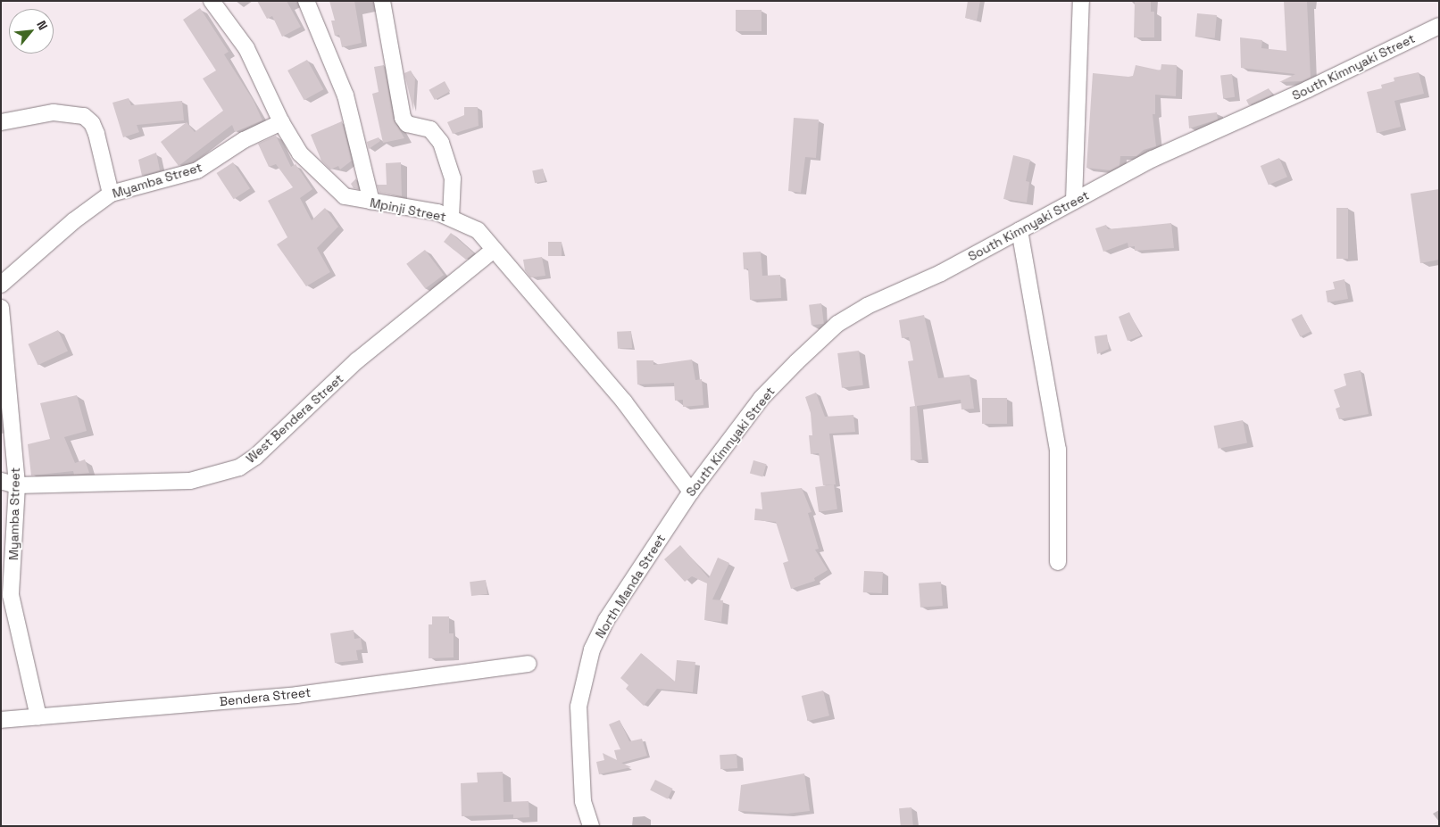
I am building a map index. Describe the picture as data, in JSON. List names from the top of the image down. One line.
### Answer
{"streets":{"street":["South Kimnyaki Street","Myamba Street","Mpinji Street","West Bendera Street","North Manda Street","Bendera Street"]},"crossings":[["South Kimnyaki Street","Mpinji Street"],["South Kimnyaki Street","North Manda Street"],["Myamba Street","Mpinji Street"],["Myamba Street","West Bendera Street"],["Myamba Street","Bendera Street"],["Mpinji Street","West Bendera Street"]],"north":"top right"}
